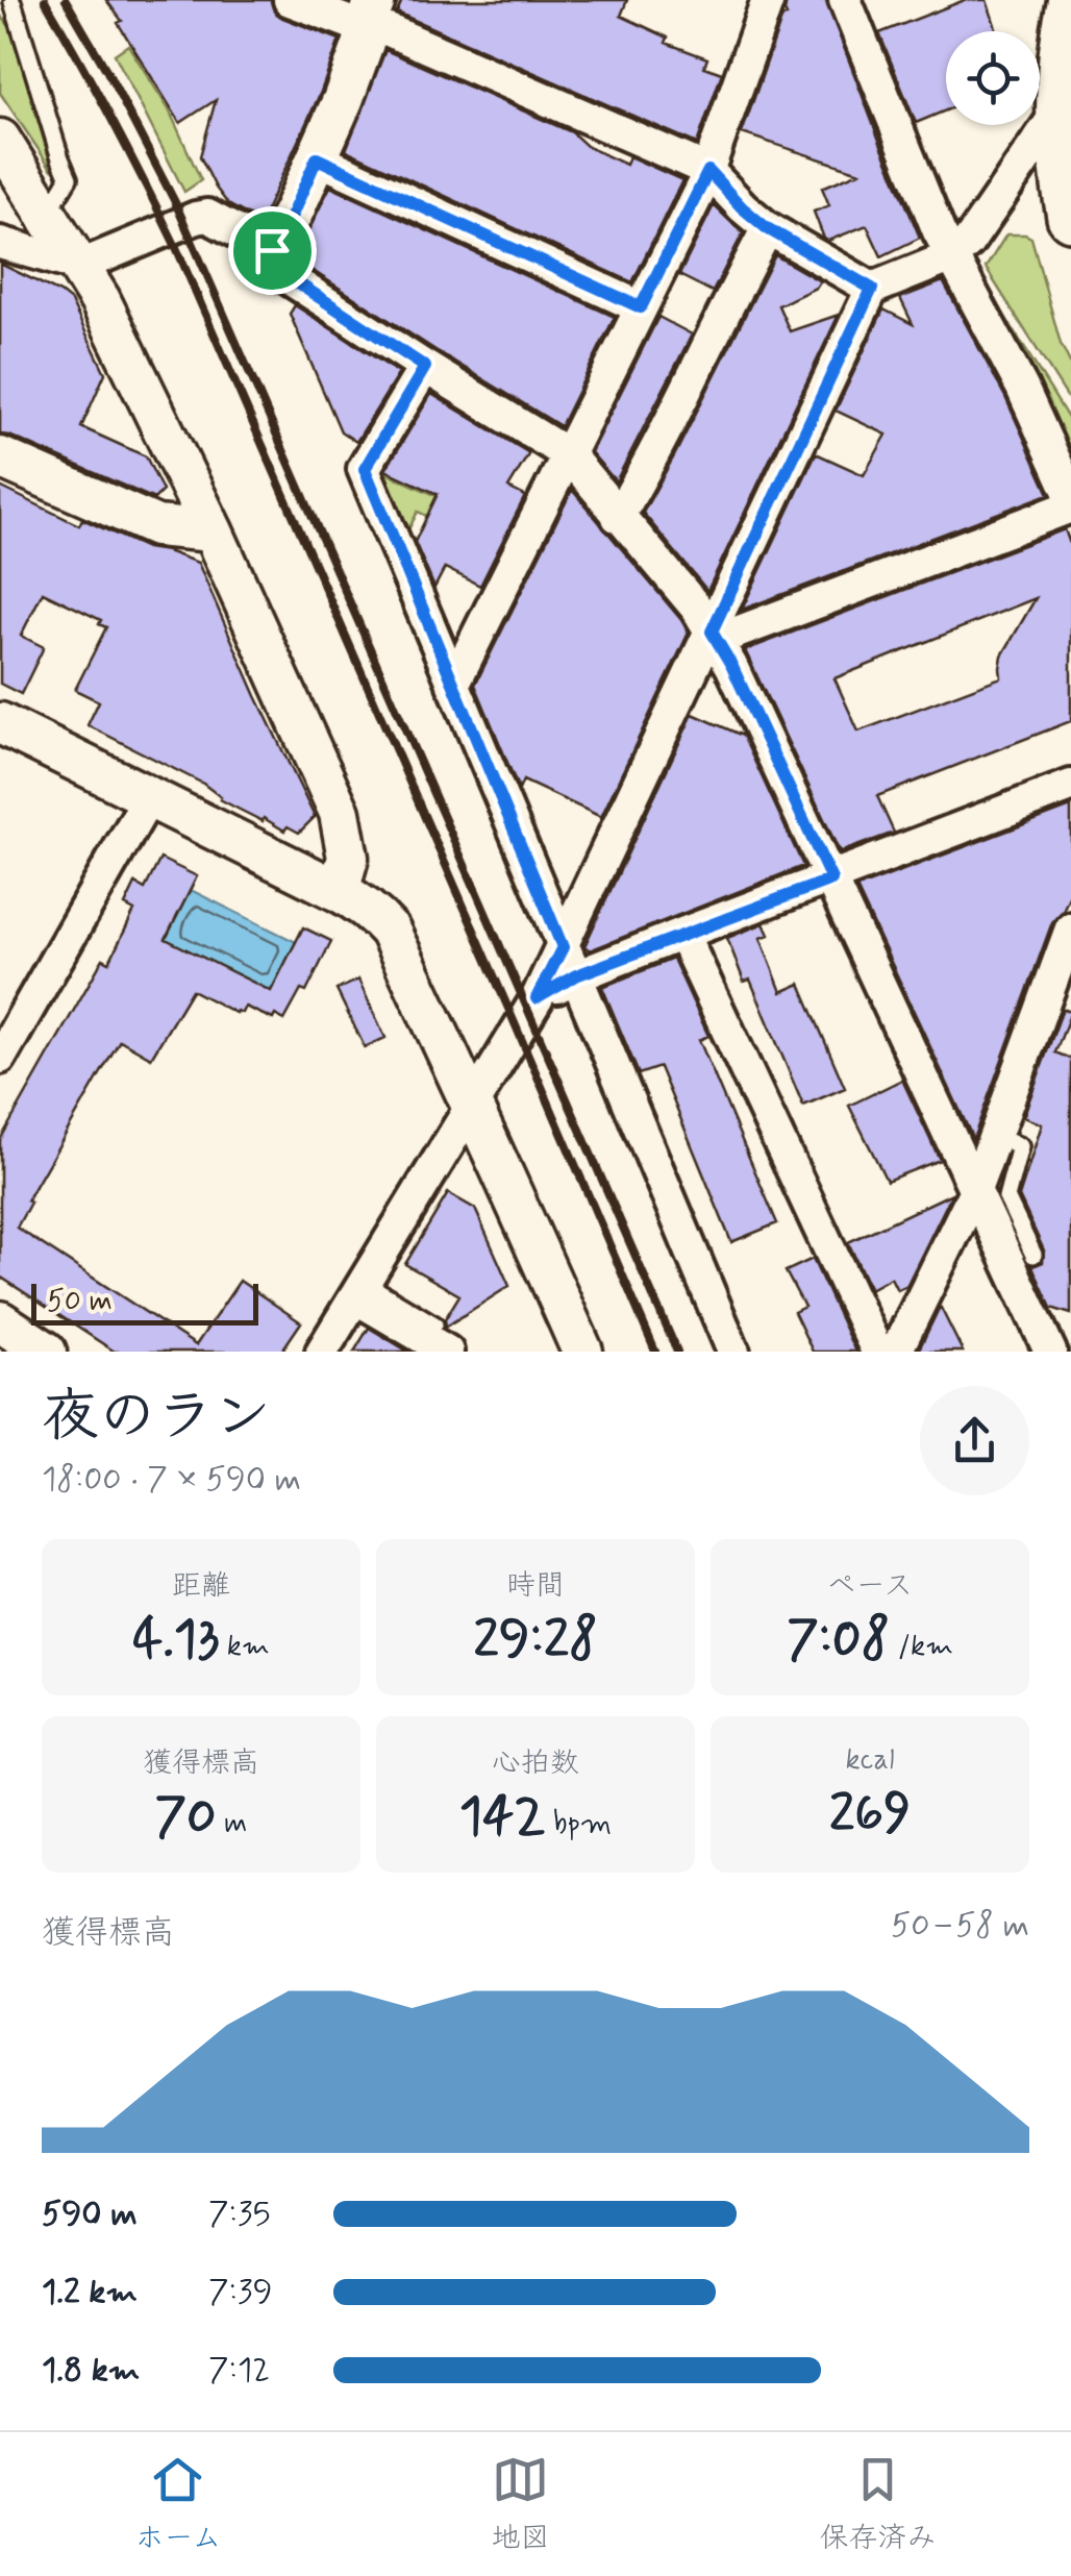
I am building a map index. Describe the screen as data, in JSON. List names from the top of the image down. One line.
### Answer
{"scale_bar":"50 m","page":{"scale":"50 m","heading":["夜のラン","18:00 · 7 × 590 m"],"stats":[["距離","4.13 km"],["時間","29:28"],["ペース","7:08 /km"],["獲得標高","70 m"],["心拍数","142 bpm"],["kcal","269"]],"chart":["獲得標高","50–58 m"],"list":[{"name":"590 m","note":"7:35"},{"name":"1.2 km","note":"7:39"},{"name":"1.8 km","note":"7:12"}],"tabs":["ホーム","地図","保存済み"]}}
